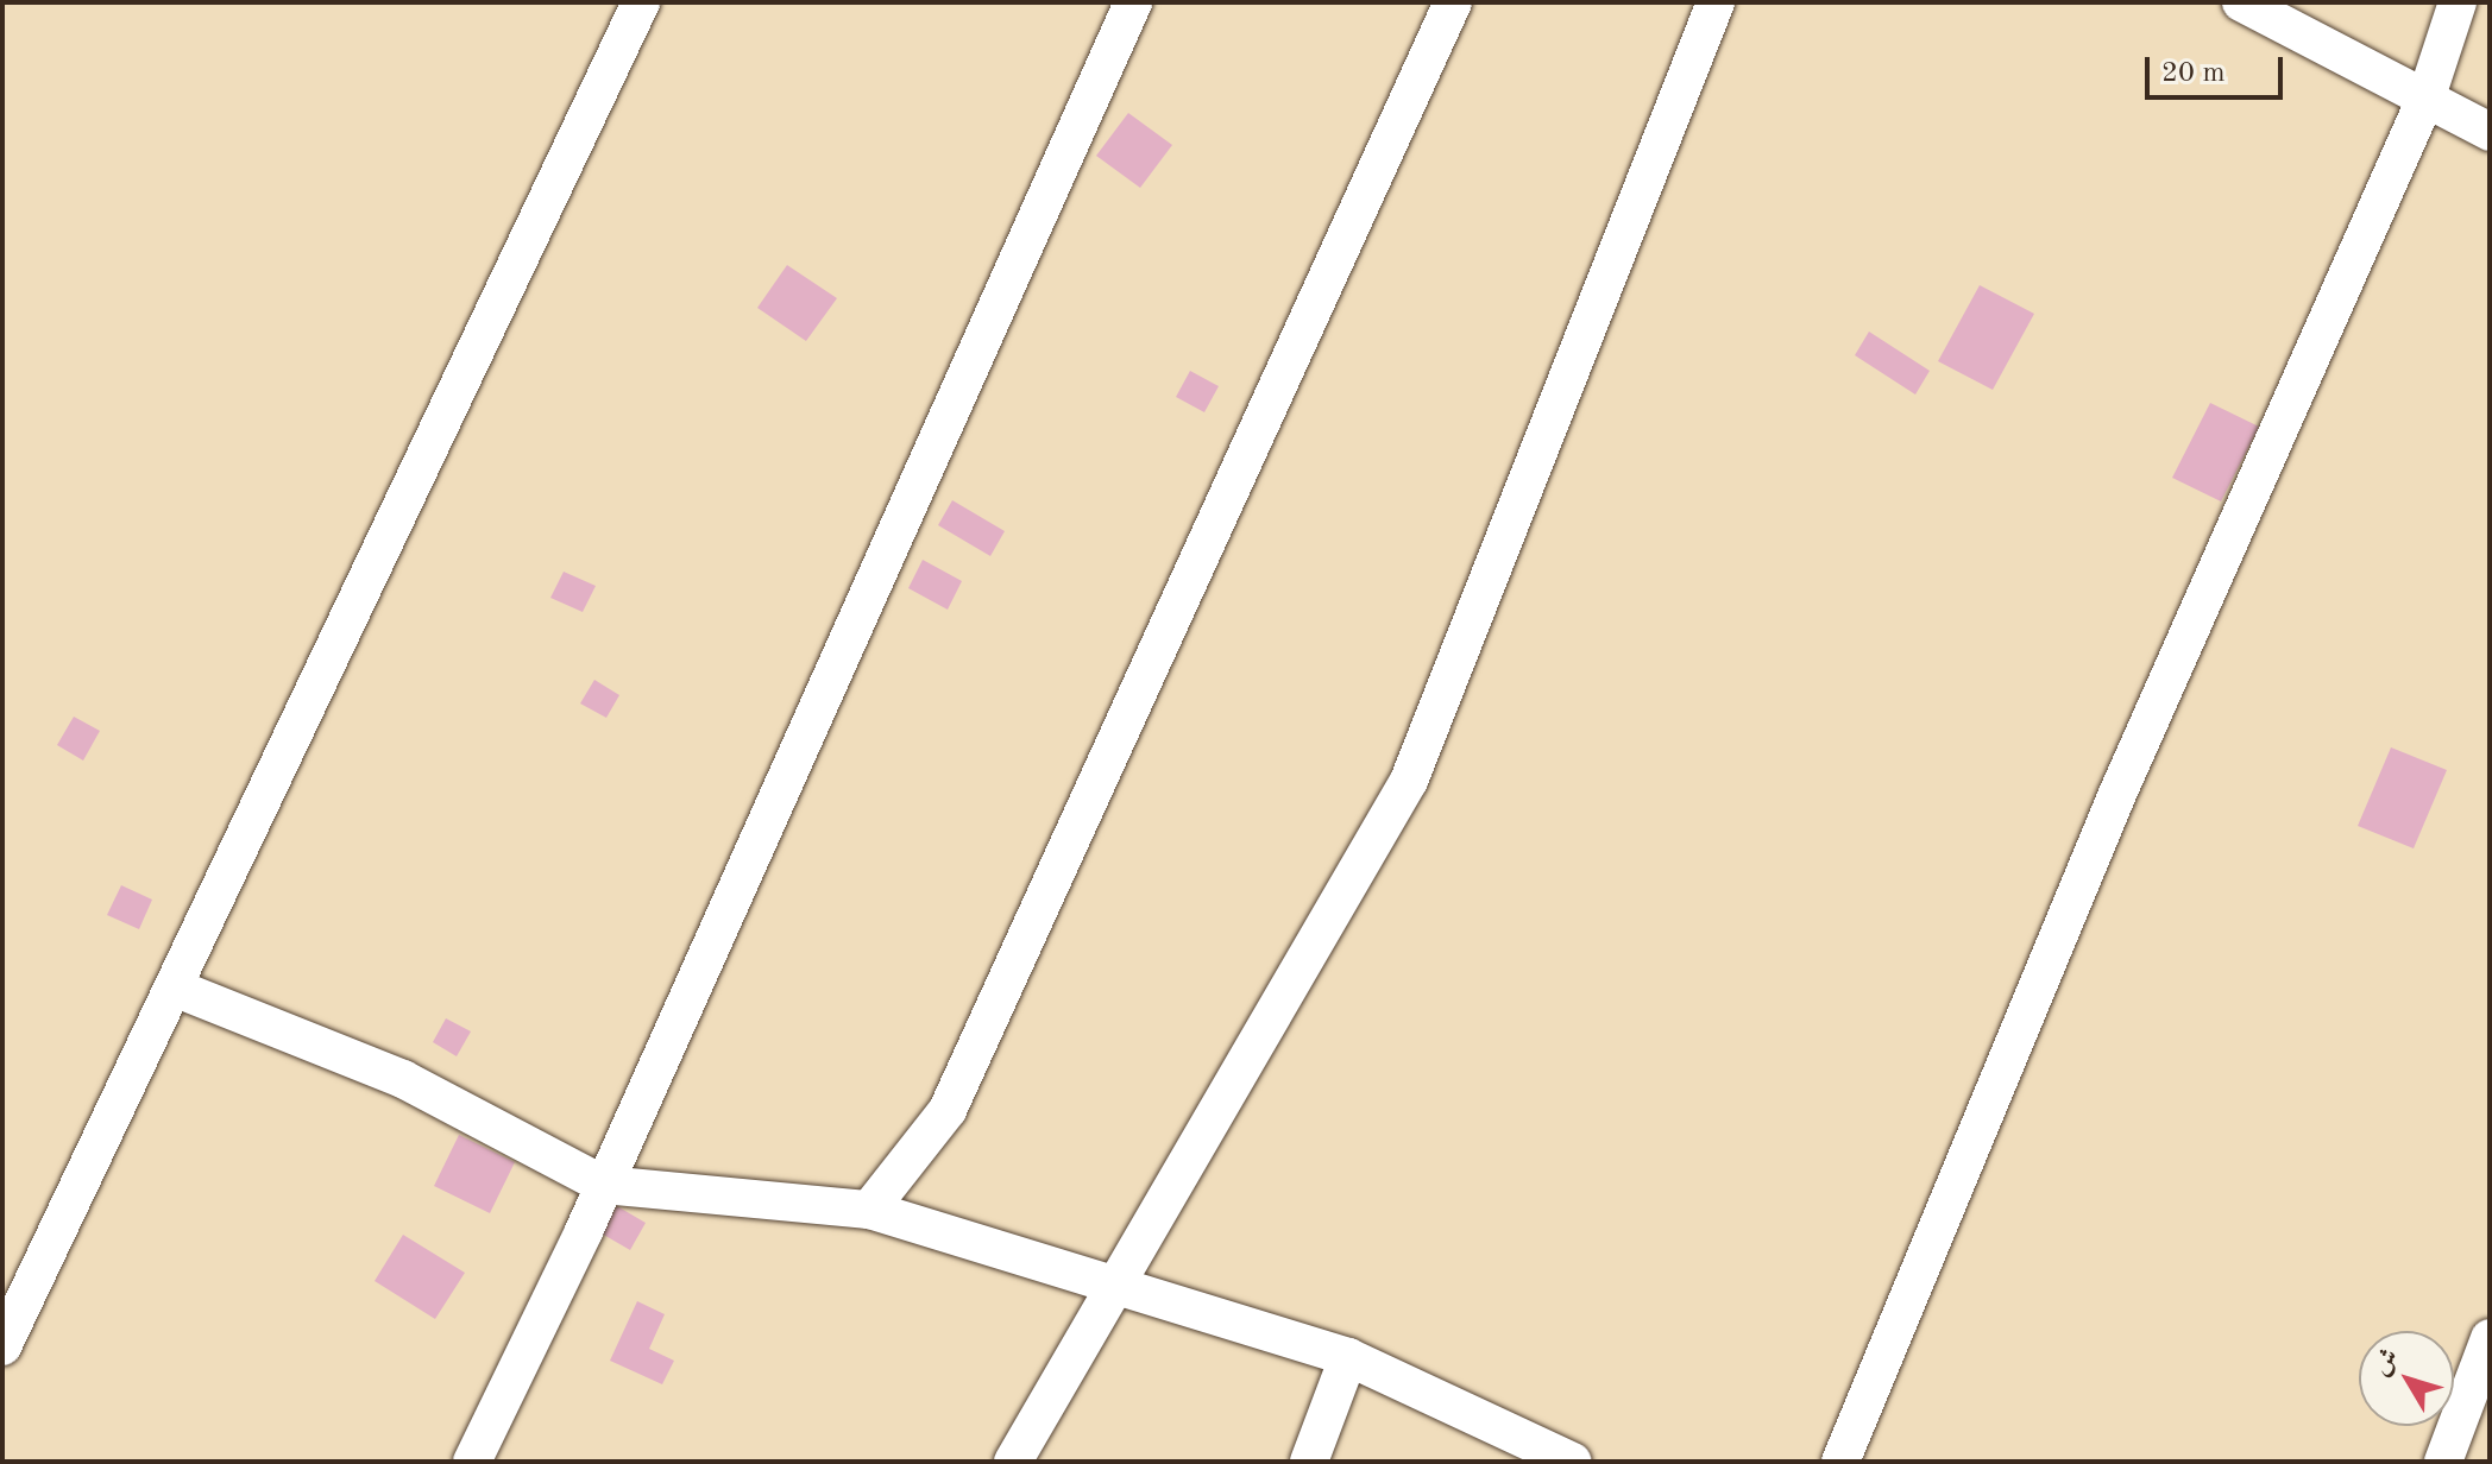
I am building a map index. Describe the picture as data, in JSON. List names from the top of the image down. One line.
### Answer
{"scale_bar":"20 m","north":"top left"}
